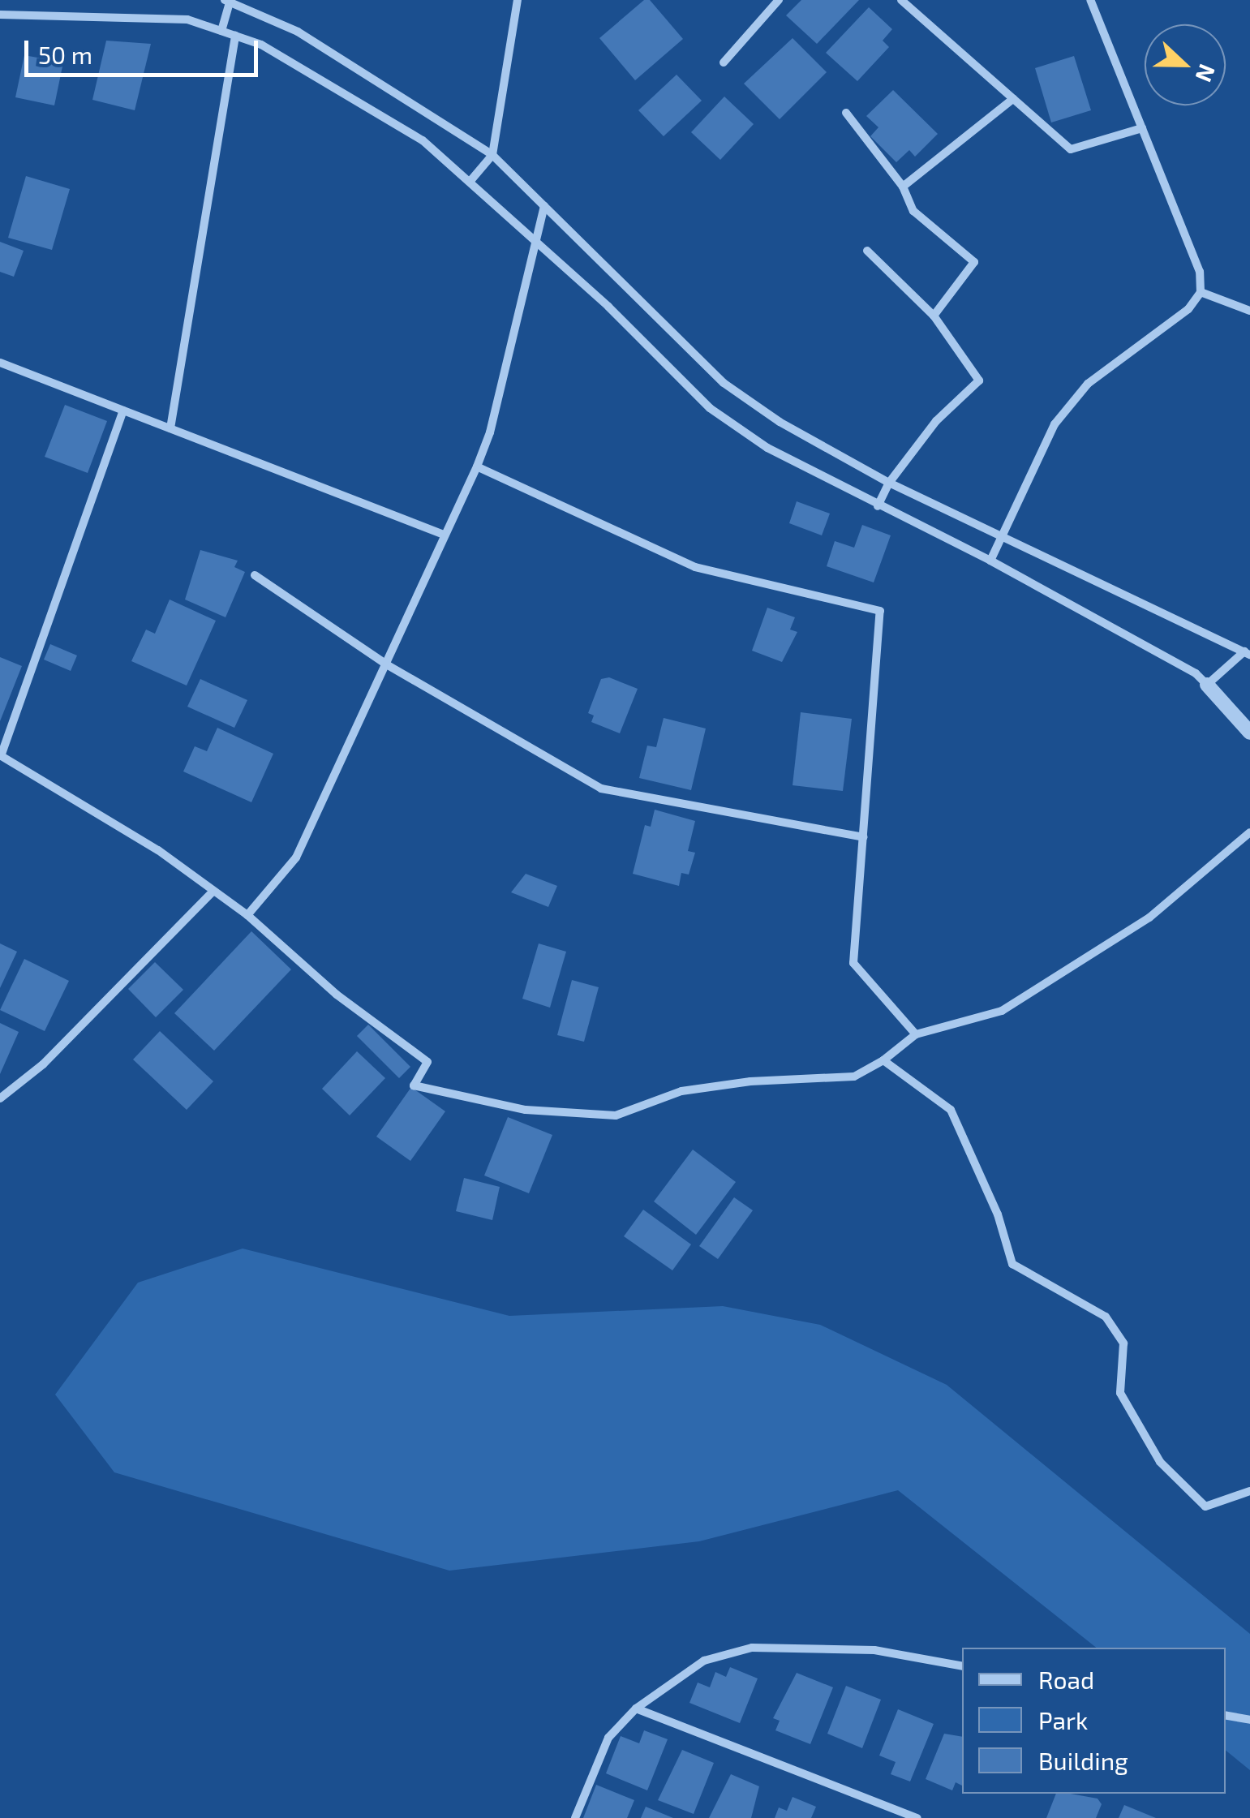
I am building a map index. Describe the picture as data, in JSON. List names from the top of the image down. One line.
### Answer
{"legend":["Road","Park","Building"],"scale_bar":"50 m","north":"right"}
